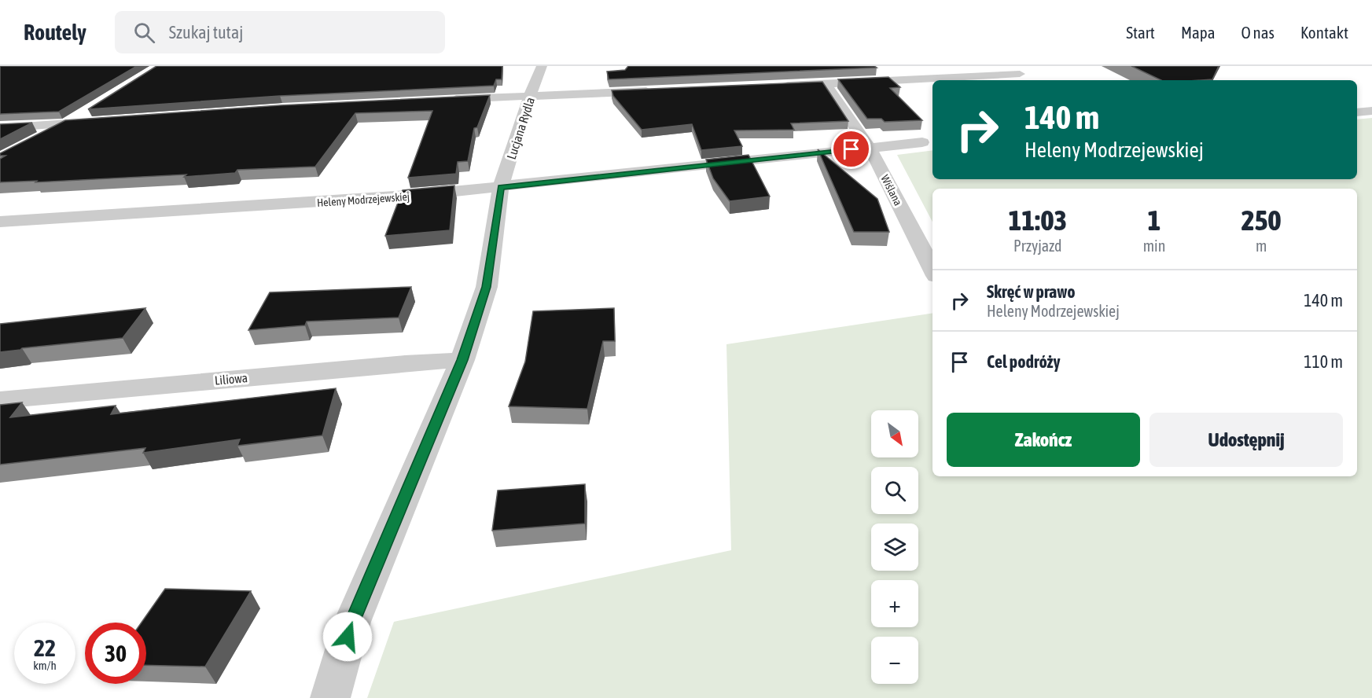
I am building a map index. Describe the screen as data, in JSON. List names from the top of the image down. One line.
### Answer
{"streets":{"street":["Lucjana Rydla","Wiślana","Heleny Modrzejewskiej","Liliowa"]},"crossings":[["Lucjana Rydla","Heleny Modrzejewskiej"],["Lucjana Rydla","Liliowa"],["Wiślana","Heleny Modrzejewskiej"]],"north":"bottom right","page":{"header":"Routely","search":"Szukaj tutaj","nav":["Start","Mapa","O nas","Kontakt"],"turn":["140 m","Heleny Modrzejewskiej"],"eta":["11:03","Przyjazd","1","min","250","m"],"list":[{"name":"Skręć w prawo","note":"Heleny Modrzejewskiej","value":"140 m"},{"name":"Cel podróży","value":"110 m"}],"buttons":["Zakończ","Udostępnij"],"map_buttons":["+","−"],"speed":"22 km/h","limit":"30"}}
